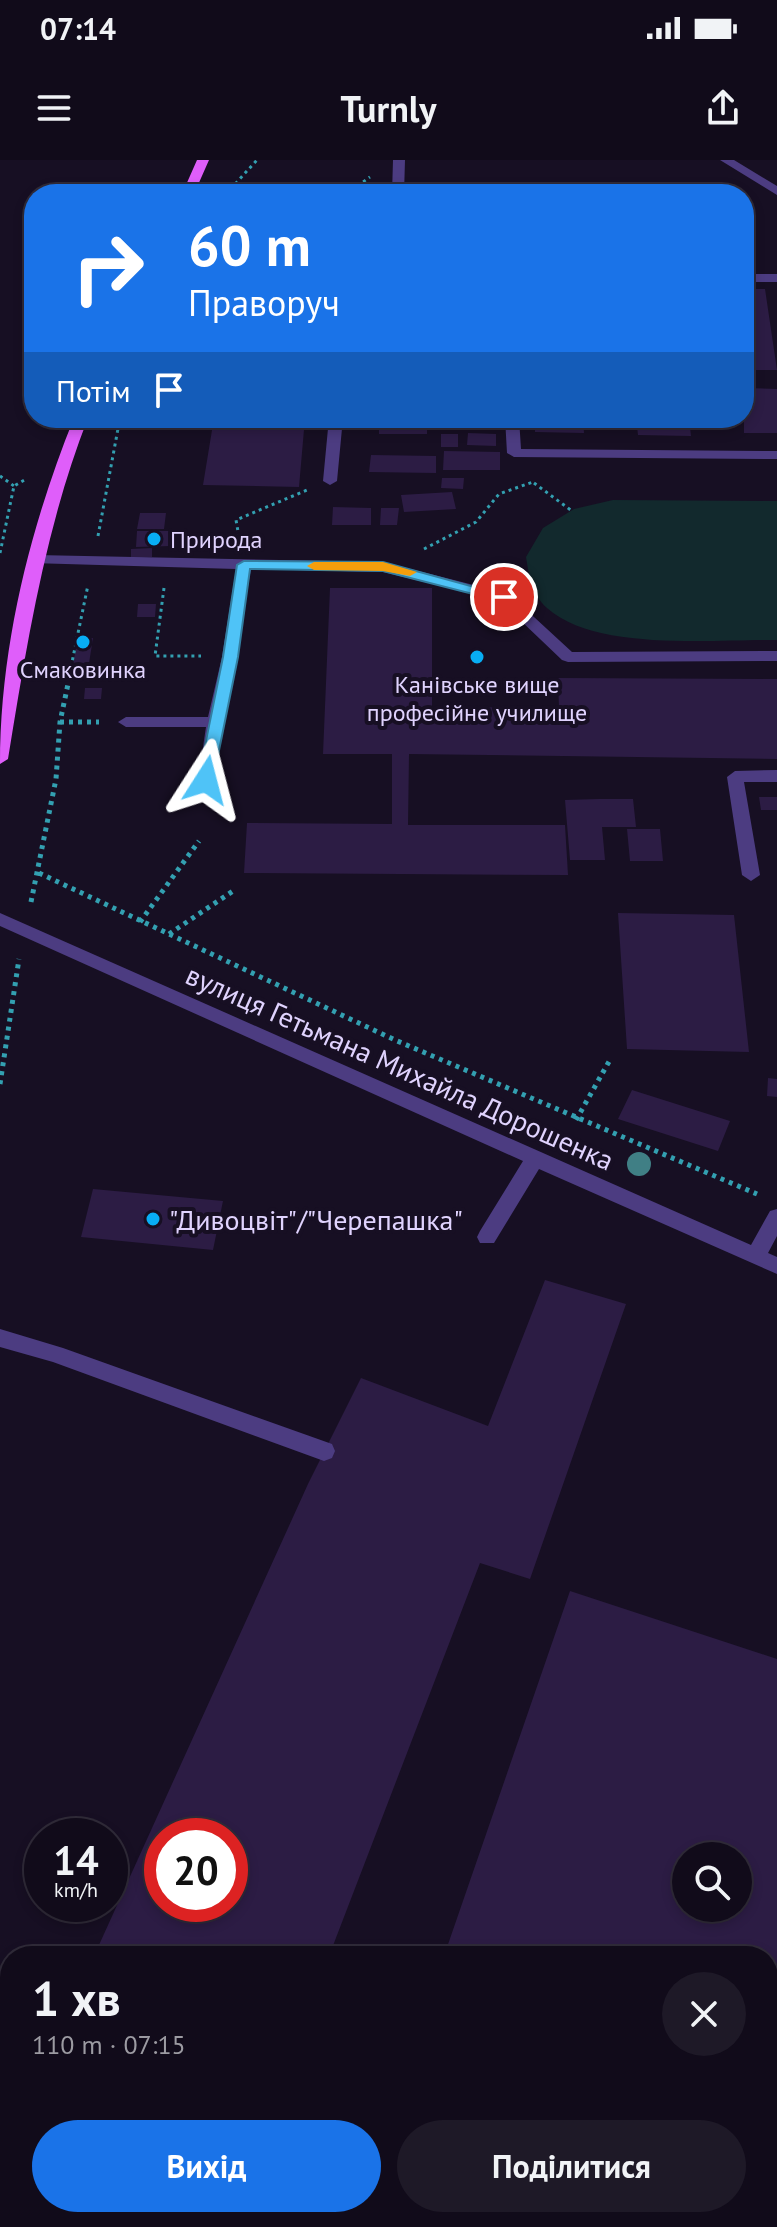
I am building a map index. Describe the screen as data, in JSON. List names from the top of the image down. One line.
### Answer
{"streets":{"street":["вулиця Гетьмана Михайла Дорошенка"]},"places":["Природа","Смаковинка","Канівське вище професійне училище","\"Дивоцвіт\"/\"Черепашка\""],"page":{"status":"07:14","header":"Turnly","turn":["60 m","Праворуч"],"then":"Потім","speed":"14 km/h","limit":"20","heading":["1 хв","110 m · 07:15"],"buttons":["Вихід","Поділитися"]}}
